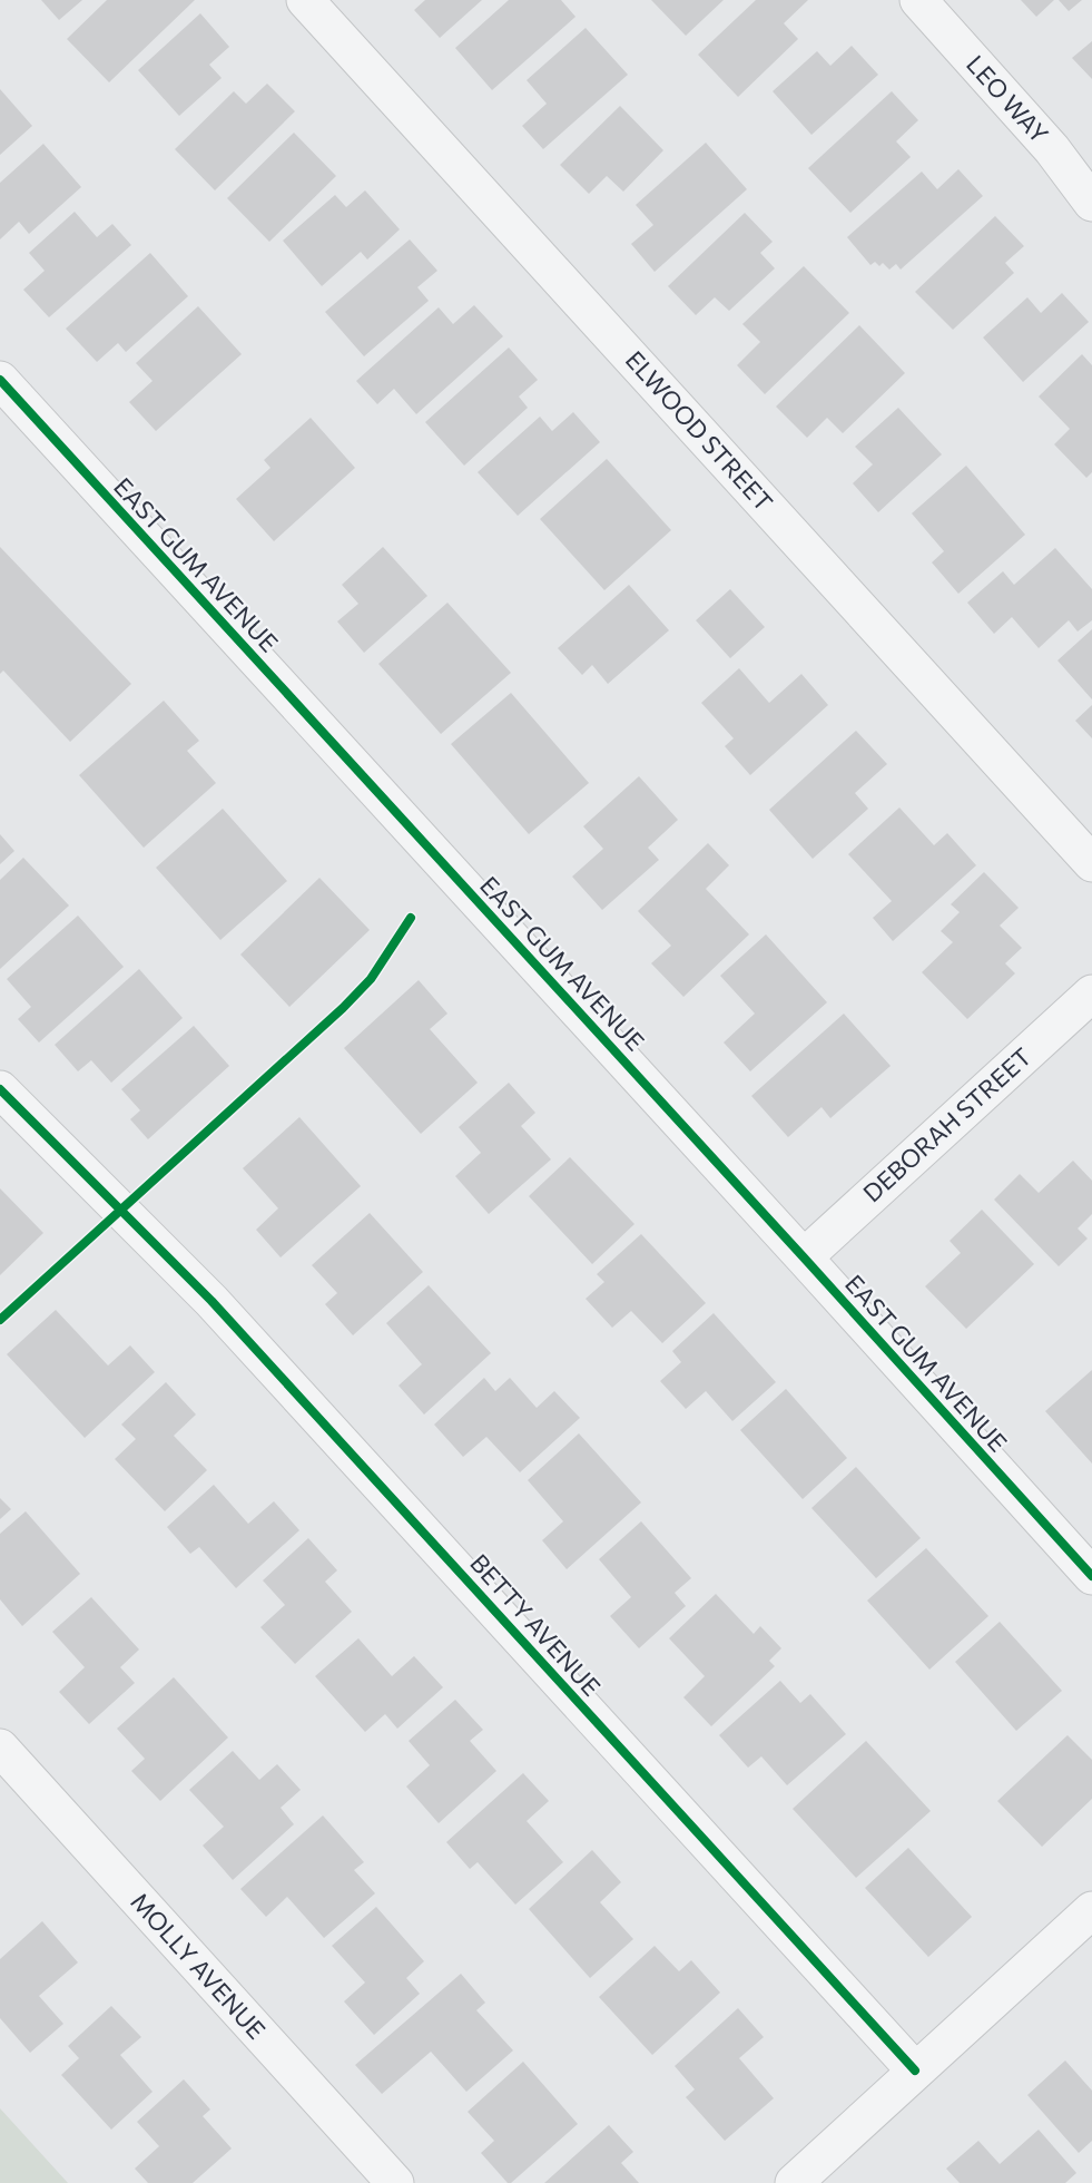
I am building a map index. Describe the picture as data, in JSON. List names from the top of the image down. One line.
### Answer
{"streets":{"street":["LEO WAY","ELWOOD STREET","EAST GUM AVENUE","DEBORAH STREET","BETTY AVENUE","MOLLY AVENUE"]},"crossings":[["EAST GUM AVENUE","DEBORAH STREET"]]}
